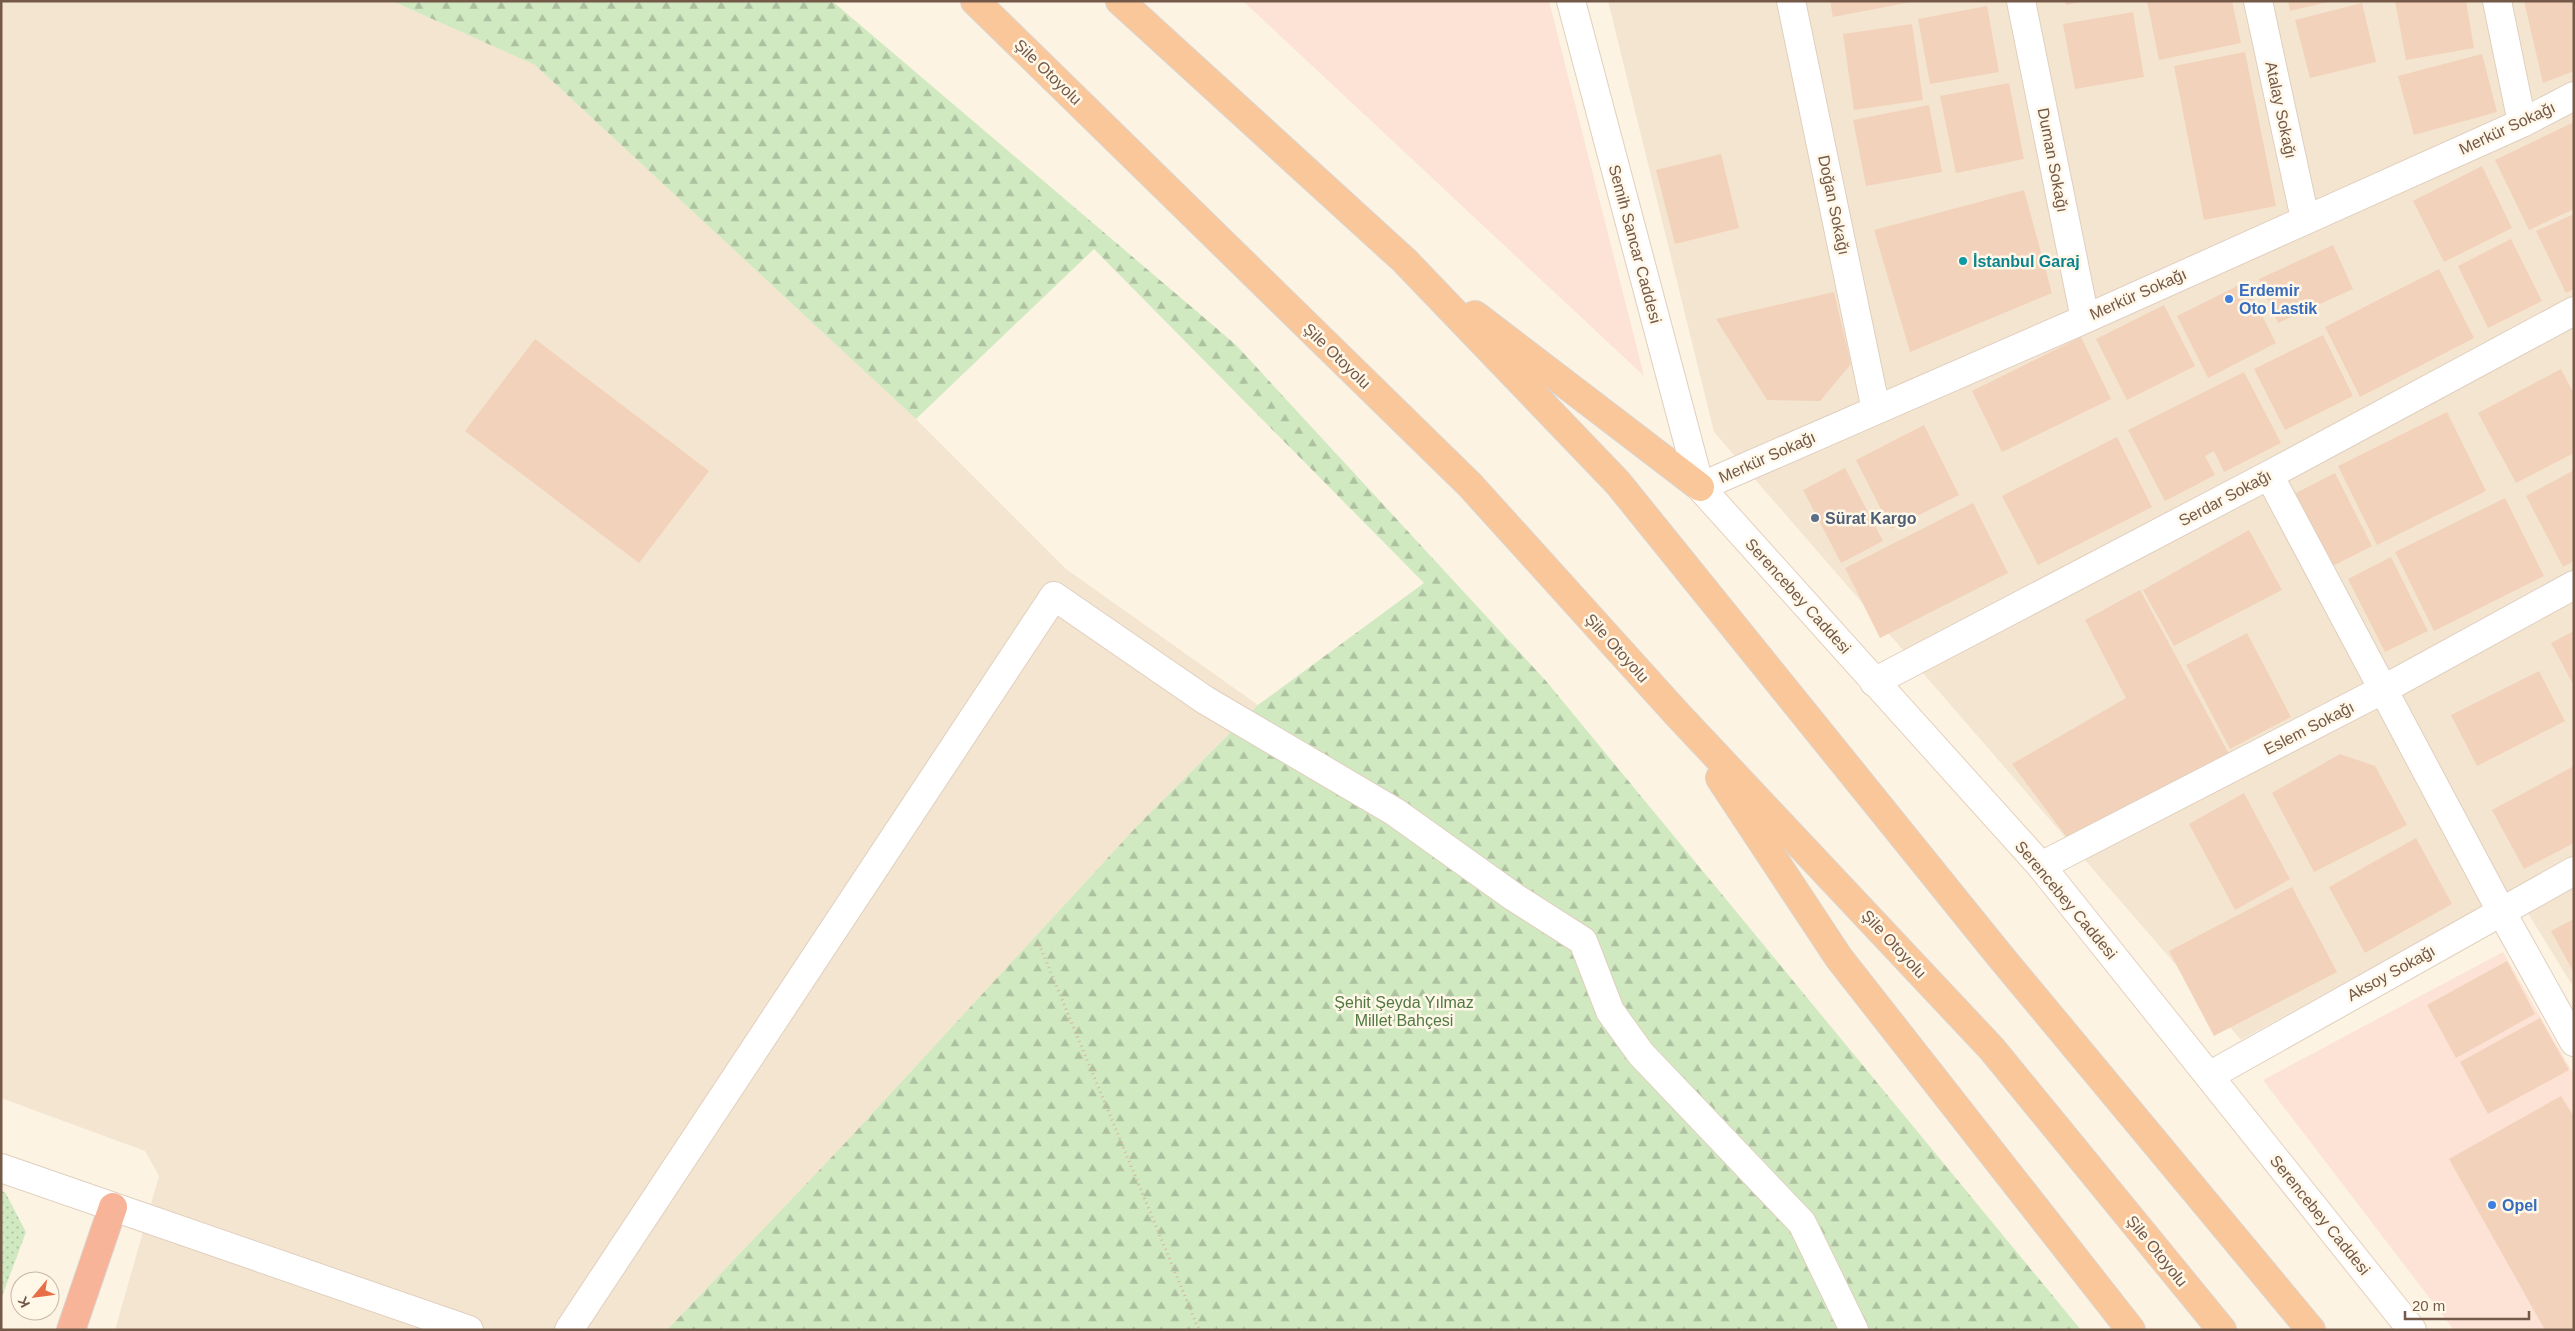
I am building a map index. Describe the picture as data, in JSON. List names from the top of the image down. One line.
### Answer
{"streets":{"highway":["Şile Otoyolu"],"street":["Atalay Sokağı","Merkür Sokağı","Duman Sokağı","Doğan Sokağı","Semih Sancar Caddesi","Serdar Sokağı","Serencebey Caddesi","Eslem Sokağı","Aksoy Sokağı"]},"crossings":[["Atalay Sokağı","Merkür Sokağı"],["Merkür Sokağı","Duman Sokağı"],["Merkür Sokağı","Doğan Sokağı"],["Merkür Sokağı","Semih Sancar Caddesi"],["Merkür Sokağı","Serencebey Caddesi"],["Semih Sancar Caddesi","Serencebey Caddesi"],["Serdar Sokağı","Serencebey Caddesi"],["Serencebey Caddesi","Eslem Sokağı"],["Serencebey Caddesi","Aksoy Sokağı"]],"parks":["Şehit Şeyda Yılmaz Millet Bahçesi"],"places":["İstanbul Garaj","Erdemir Oto Lastik","Sürat Kargo","Opel"],"scale_bar":"20 m","north":"bottom left"}
